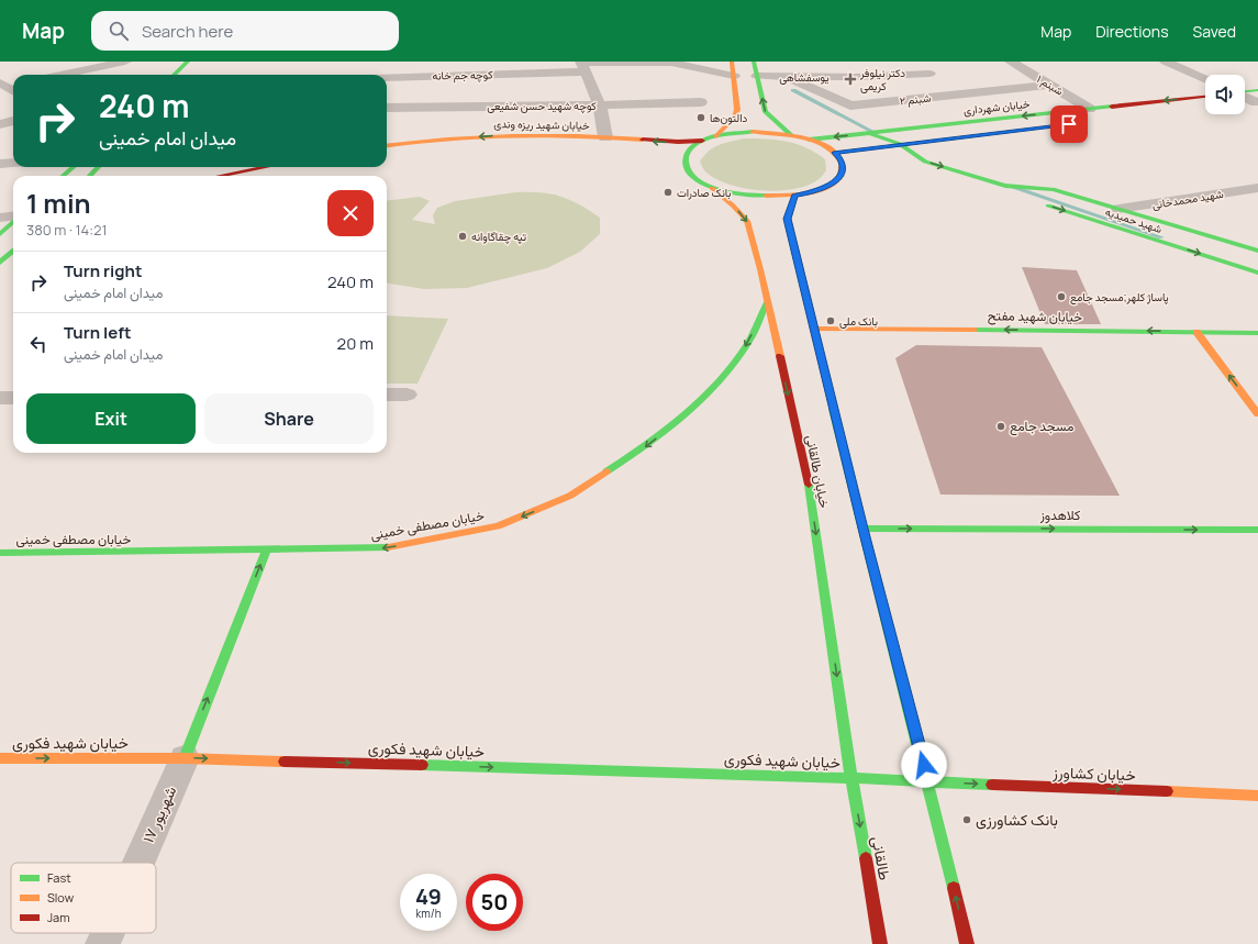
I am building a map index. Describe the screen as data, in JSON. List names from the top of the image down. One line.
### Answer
{"streets":{"main road":["خیابان شهرداری","خیابان شهید ریزه وندی","شهید حمیدیه","خیابان شهید مفتح","خیابان طالقانی","کلاهدوز","خیابان مصطفی خمینی","خیابان شهید فکوری","خیابان کشاورز","طالقانی"],"street":["کوچه جم خانه","یوسفشاهی","شبنم ۱","شبنم ۲","کوچه شهید حسن شفیعی","شهید محمدخانی","۱۷ شهریور"]},"crossings":[["یوسفشاهی","شبنم ۲"],["شبنم ۱","شبنم ۲"],["شبنم ۱","خیابان شهرداری"],["شهید محمدخانی","شهید حمیدیه"],["خیابان طالقانی","خیابان مصطفی خمینی"],["خیابان طالقانی","خیابان شهید فکوری"],["خیابان طالقانی","طالقانی"],["خیابان شهید فکوری","خیابان کشاورز"],["خیابان شهید فکوری","۱۷ شهریور"],["خیابان شهید فکوری","طالقانی"]],"one_way":["خیابان شهرداری","خیابان شهید ریزه وندی","خیابان شهید مفتح","کلاهدوز","خیابان مصطفی خمینی","خیابان شهید فکوری","خیابان کشاورز"],"places":{"health":["دکتر نیلوفر کریمی"],"other":["دالتون‌ها","بانک صادرات","تپه چقاگاوانه","پاساژ کلهر;مسجد جامع","بانک ملی","مسجد جامع","بانک کشاورزی"]},"legend":["Fast","Slow","Jam"],"page":{"header":"Map","search":"Search here","nav":["Map","Directions","Saved"],"turn":["240 m","میدان امام خمینی"],"heading":["1 min","380 m · 14:21"],"list":[{"name":"Turn right","note":"میدان امام خمینی","value":"240 m"},{"name":"Turn left","note":"میدان امام خمینی","value":"20 m"}],"buttons":["Exit","Share"],"speed":"49 km/h","limit":"50"}}
